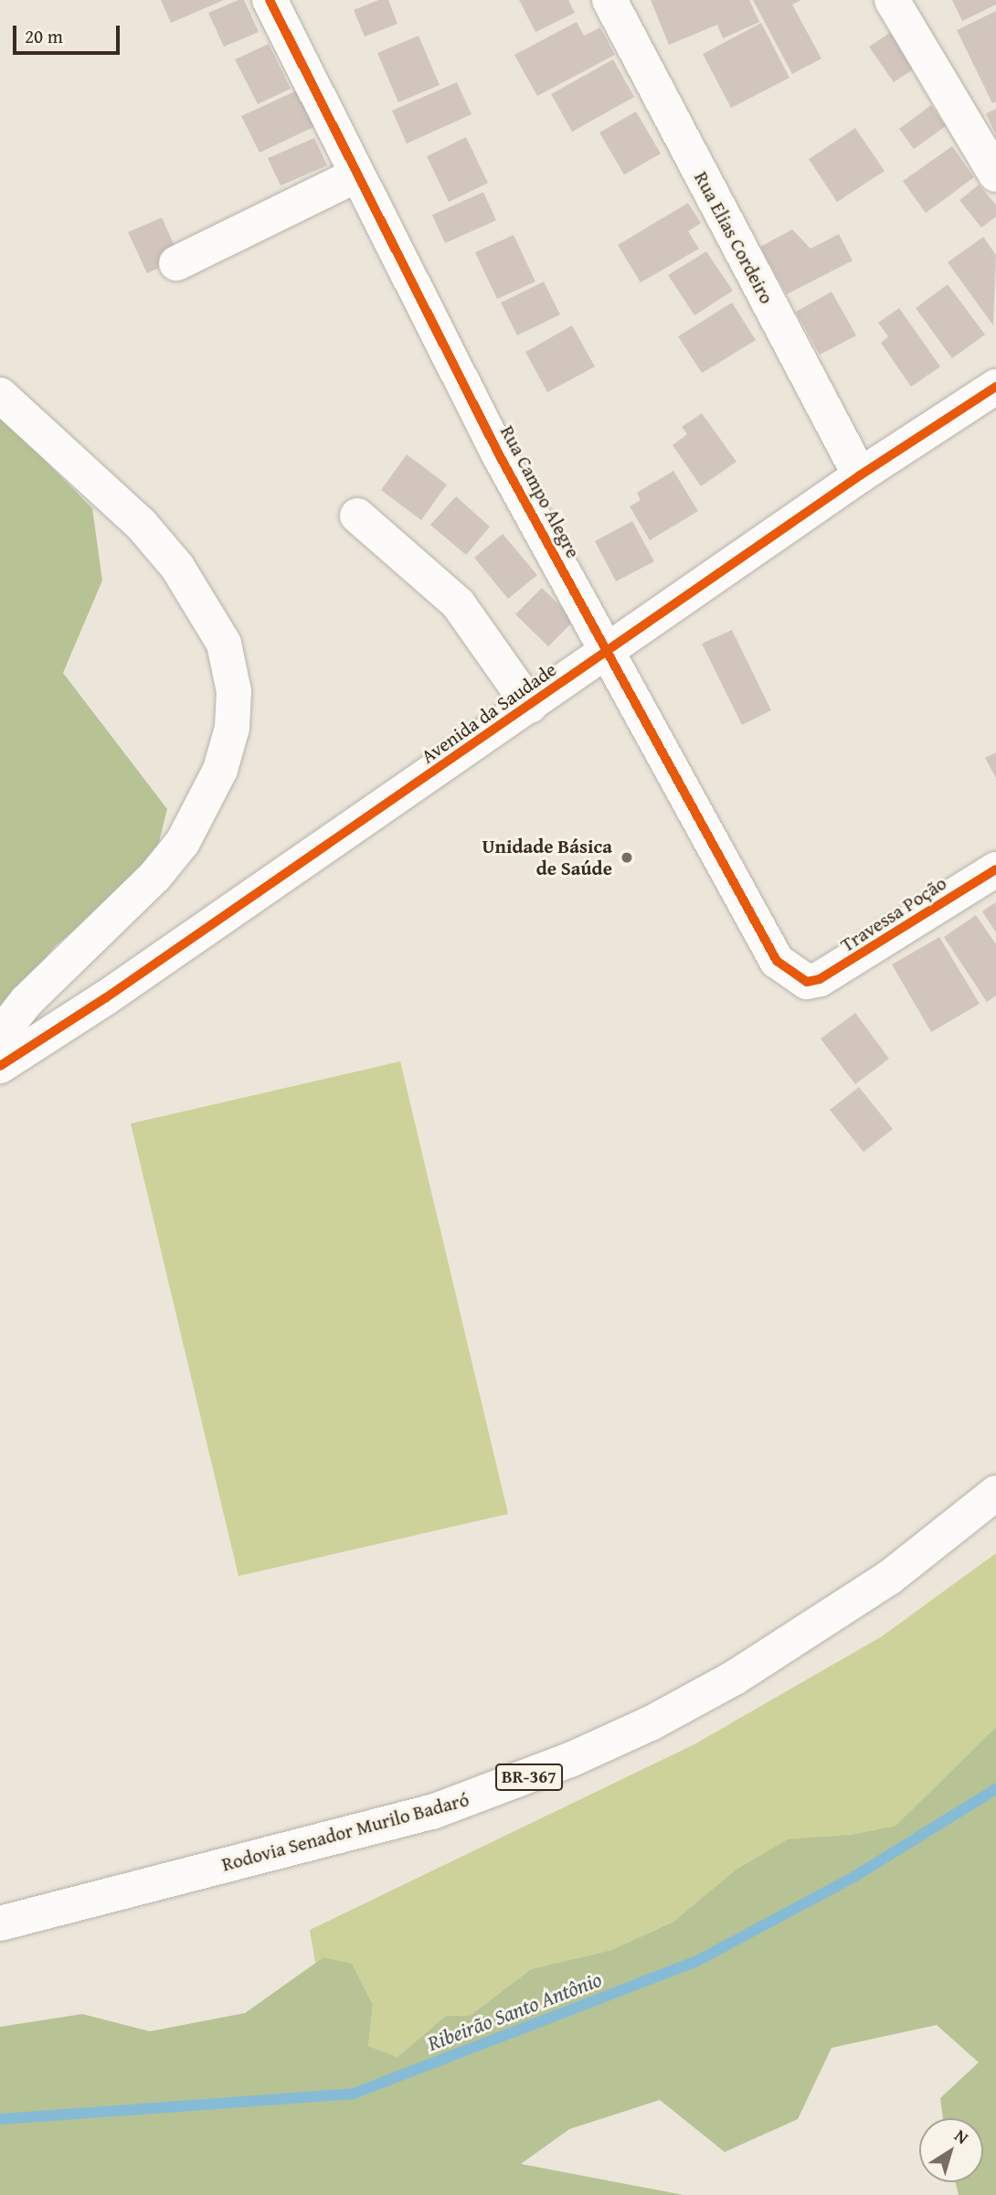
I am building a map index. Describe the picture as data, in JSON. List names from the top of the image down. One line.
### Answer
{"streets":{"street":["Rua Elias Cordeiro","Rua Campo Alegre","Avenida da Saudade","Travessa Poção","BR-367","Rodovia Senador Murilo Badaró"]},"crossings":[["Rua Elias Cordeiro","Avenida da Saudade"],["Rua Campo Alegre","Avenida da Saudade"],["Rua Campo Alegre","Travessa Poção"]],"water":["Ribeirão Santo Antônio"],"places":["Unidade Básica de Saúde"],"scale_bar":"20 m","north":"top right"}
